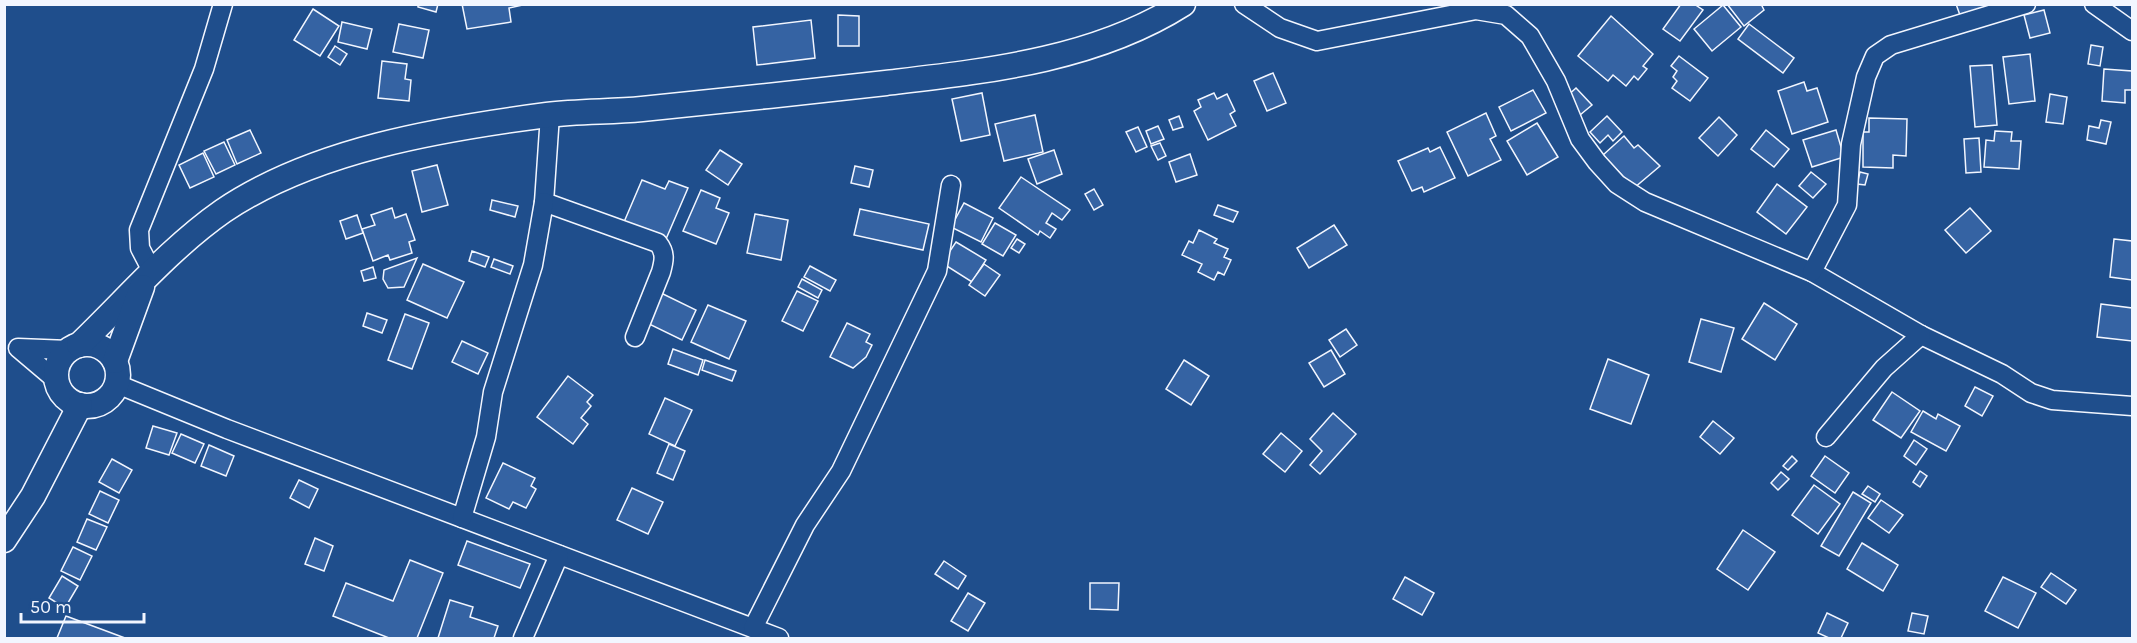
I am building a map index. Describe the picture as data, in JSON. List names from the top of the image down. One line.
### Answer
{"scale_bar":"50 m"}
